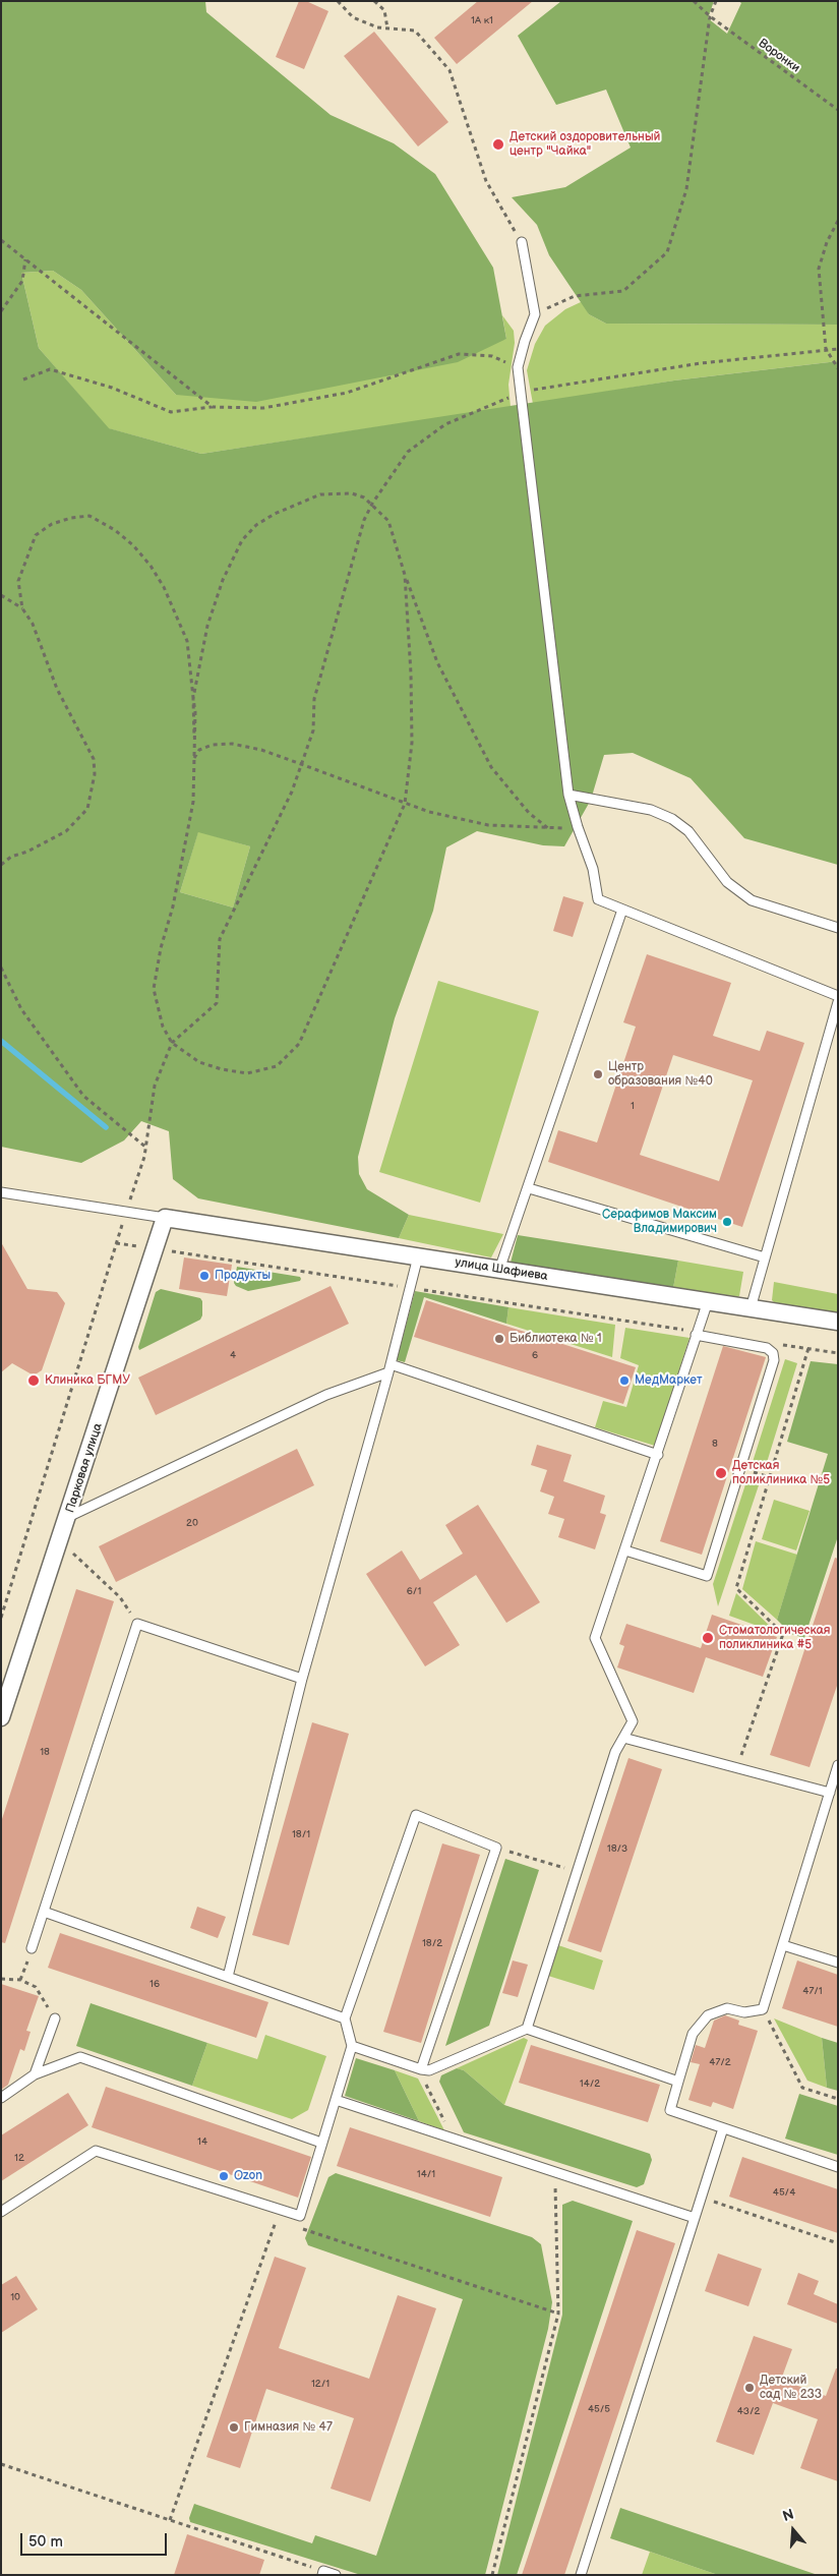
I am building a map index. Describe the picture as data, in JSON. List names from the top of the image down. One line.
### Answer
{"streets":{"street":["улица Шафиева","Парковая улица"],"path":["Воронки"]},"crossings":[["улица Шафиева","Парковая улица"]],"places":["Детский оздоровительный центр \"Чайка\"","Центр образования №40","Серафимов Максим Владимирович","Продукты","Библиотека № 1","Клиника БГМУ","МедМаркет","Детская поликлиника №5","Стоматологическая поликлиника #5","Ozon","Детский сад № 233","Гимназия № 47"],"house_numbers":["1А к1","1","4","6","8","20","6/1","18","18/1","18/3","18/2","16","47/1","47/2","14/2","14","12","14/1","45/4","10","12/1","45/5","43/2"],"scale_bar":"50 m","north":"top"}
